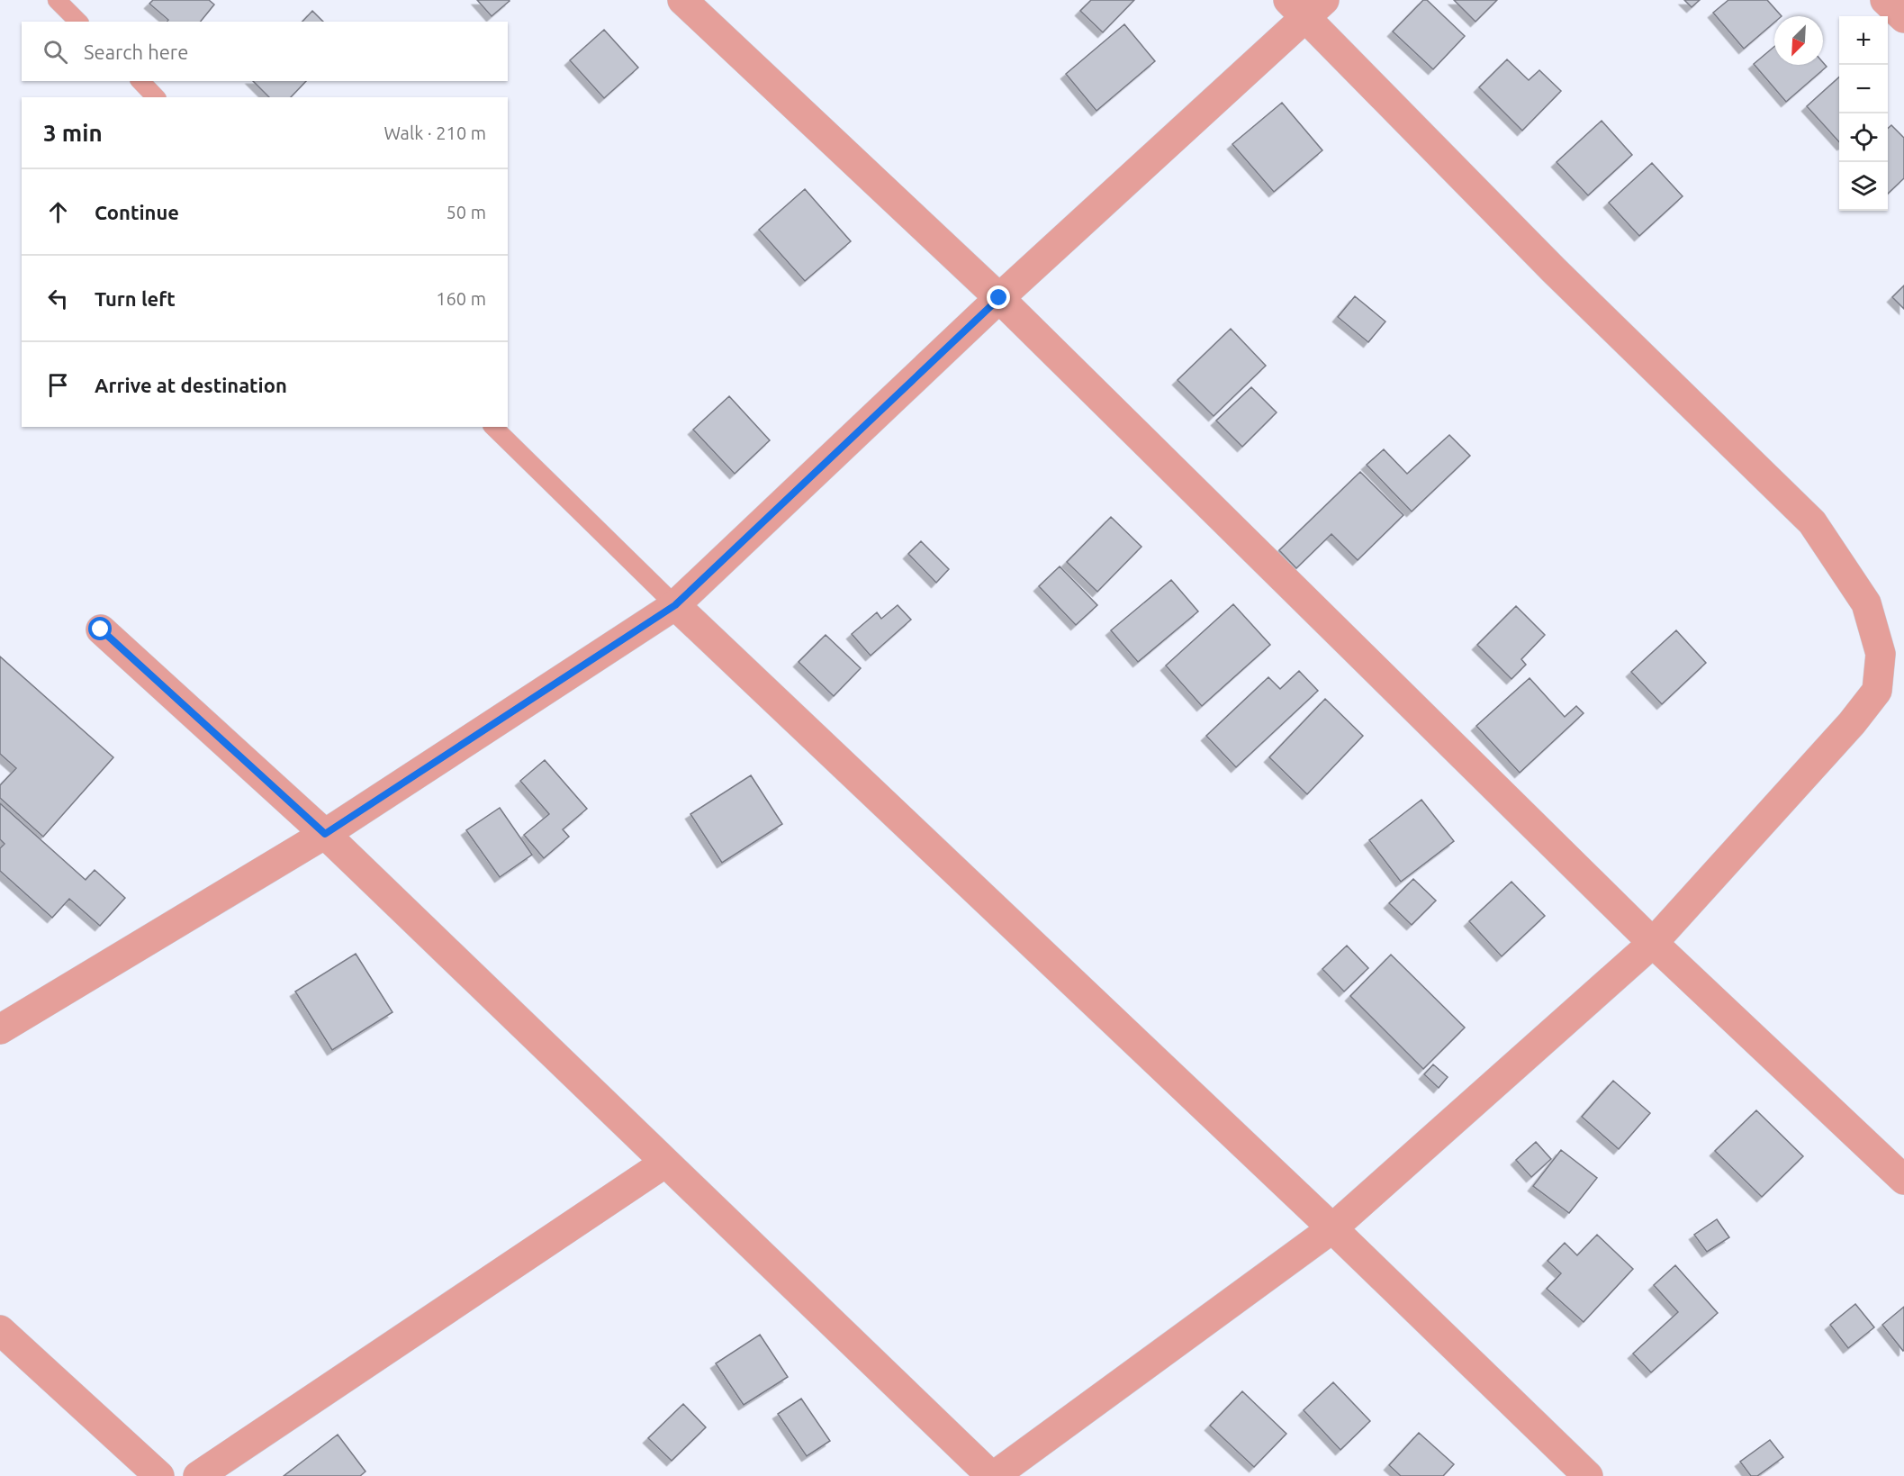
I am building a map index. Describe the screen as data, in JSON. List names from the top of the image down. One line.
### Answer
{"north":"bottom left","page":{"map_buttons":["+","−"],"search":"Search here","heading":["3 min","Walk · 210 m"],"list":[["Continue","50 m"],["Turn left","160 m"],"Arrive at destination"]}}
